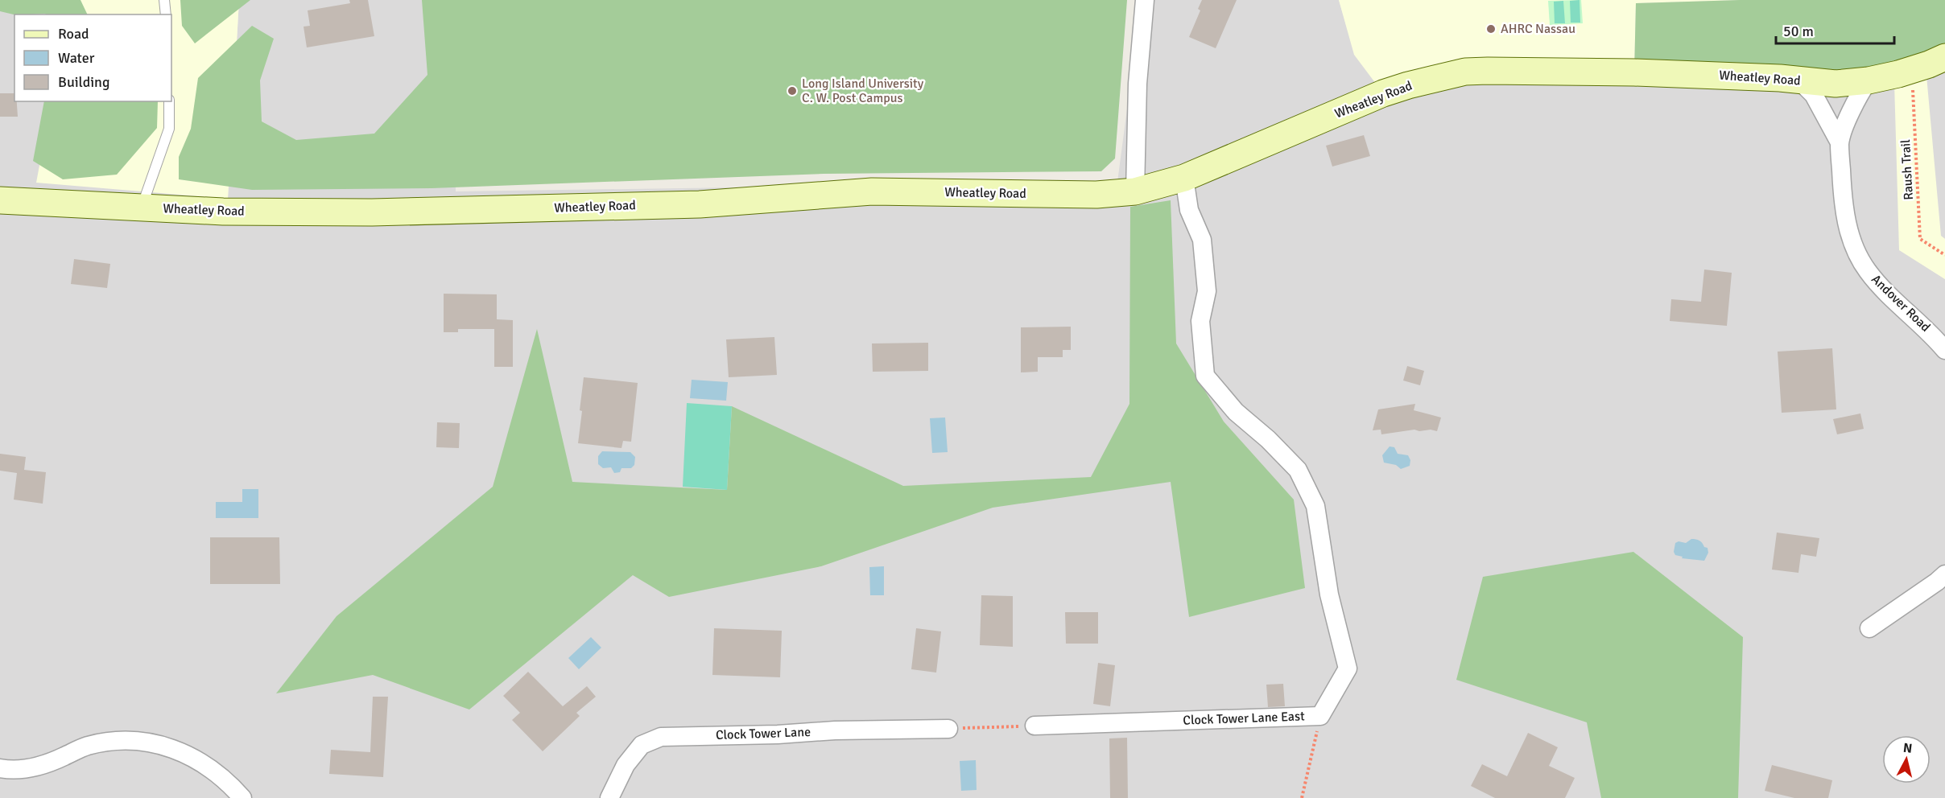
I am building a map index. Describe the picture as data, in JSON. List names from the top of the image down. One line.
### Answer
{"streets":{"main road":["Wheatley Road"],"street":["Andover Road","Clock Tower Lane East","Clock Tower Lane"],"path":["Raush Trail"]},"crossings":[["Wheatley Road","Raush Trail"],["Wheatley Road","Andover Road"],["Wheatley Road","Clock Tower Lane East"]],"places":["AHRC Nassau","Long Island University C. W. Post Campus"],"legend":["Road","Water","Building"],"scale_bar":"50 m","north":"top"}
